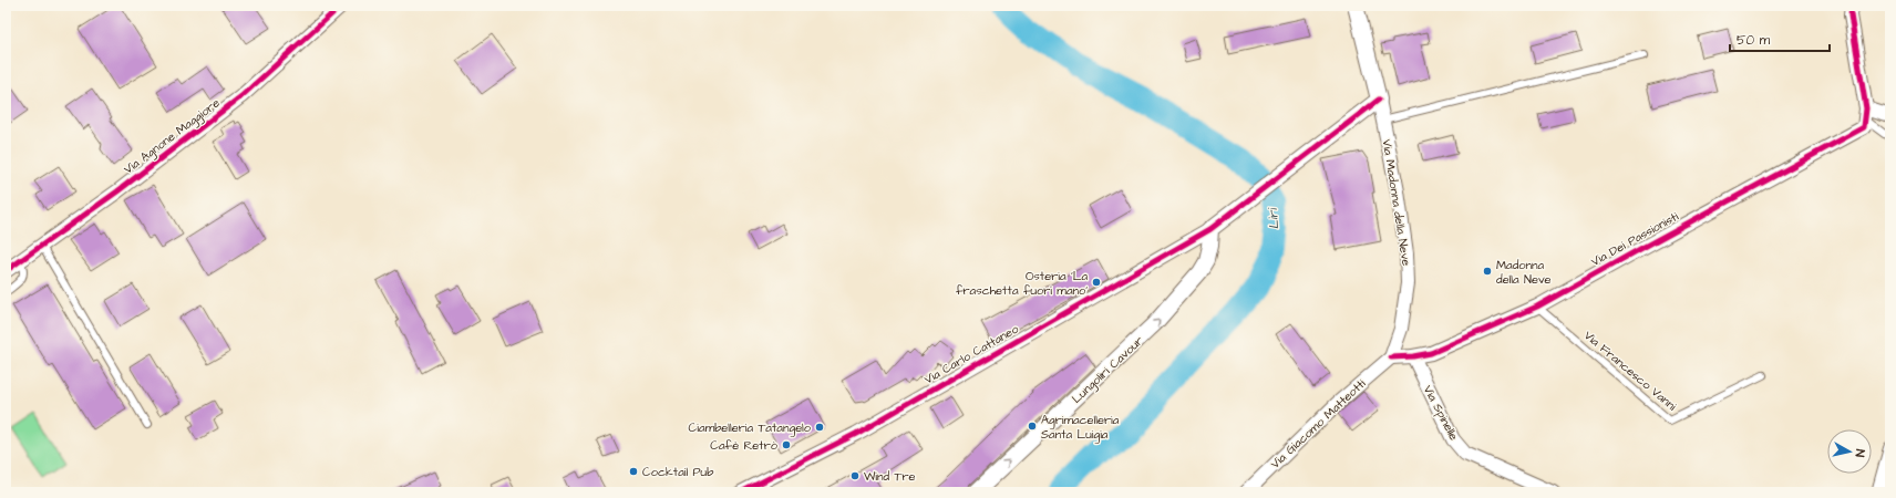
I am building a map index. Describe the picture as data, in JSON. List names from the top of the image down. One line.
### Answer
{"streets":{"street":["Via Agnone Maggiore","Via Madonna della Neve","Via Dei Passionisti","Via Carlo Cattaneo","Lungoliri Cavour","Via Spinelle","Via Giacomo Matteotti"],"lane":["Via Francesco Vanni"]},"crossings":[["Via Madonna della Neve","Via Dei Passionisti"],["Via Madonna della Neve","Via Giacomo Matteotti"],["Via Dei Passionisti","Via Francesco Vanni"],["Via Dei Passionisti","Via Spinelle"],["Via Dei Passionisti","Via Giacomo Matteotti"],["Via Carlo Cattaneo","Lungoliri Cavour"]],"one_way":["Lungoliri Cavour"],"water":["Liri"],"places":["Madonna della Neve","Osteria 'La fraschetta fuori mano'","Agrimacelleria Santa Luigia","Ciambelleria Tatangelo","Cafè Retrò","Cocktail Pub","Wind Tre"],"scale_bar":"50 m","north":"right"}
